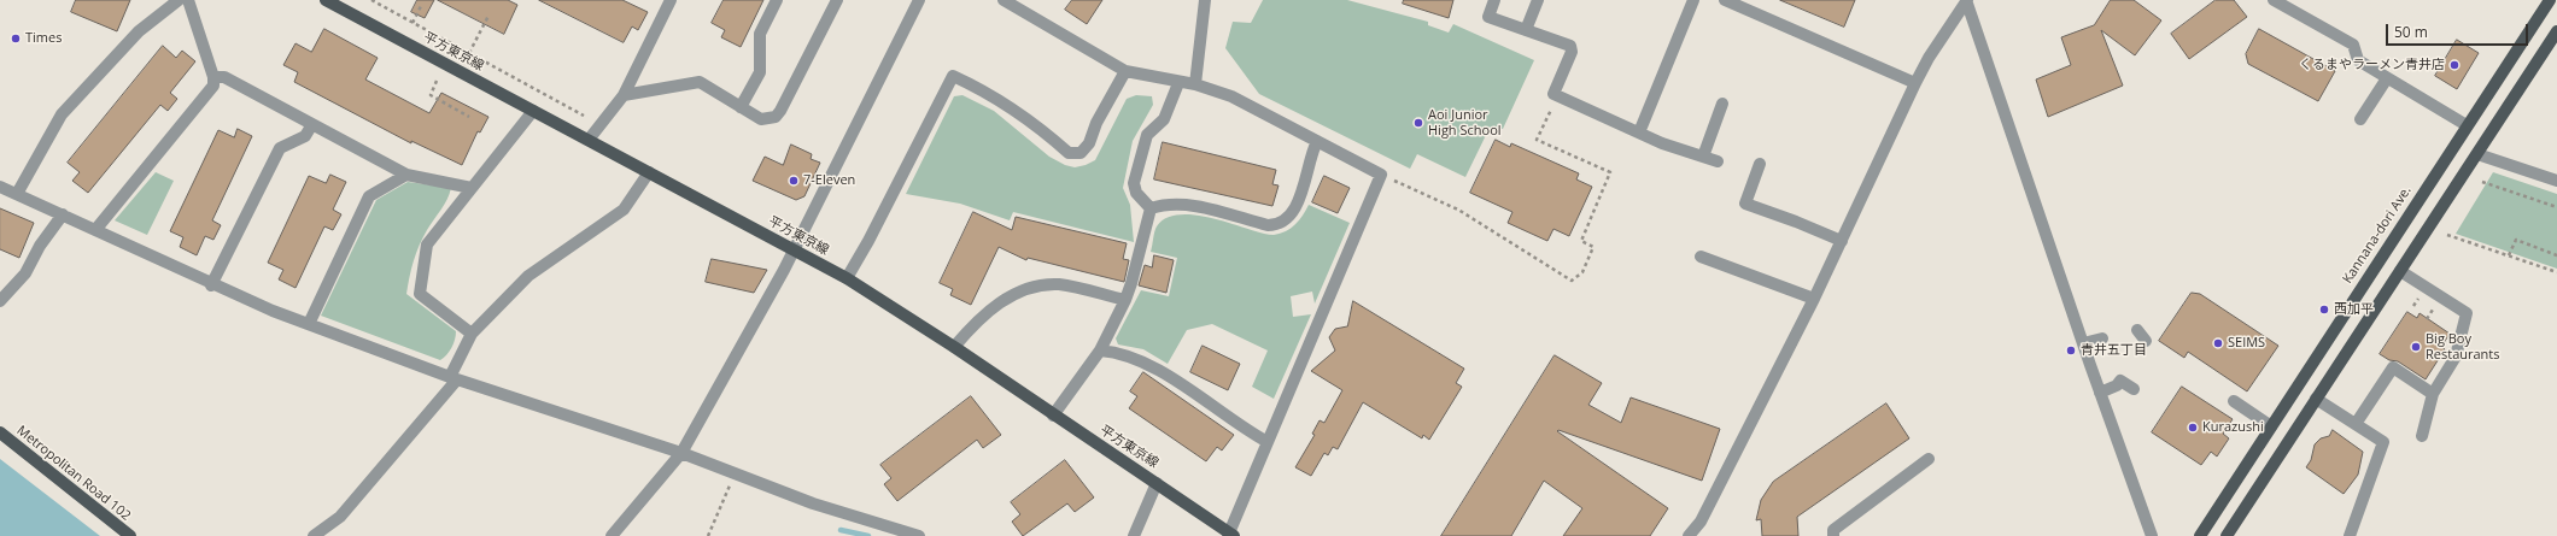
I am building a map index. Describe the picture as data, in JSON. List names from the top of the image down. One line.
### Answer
{"streets":{"main road":["平方東京線","Kannana-dori Ave.","Metropolitan Road 102"]},"places":["Times","くるまやラーメン青井店","Aoi Junior High School","7-Eleven","西加平","SEIMS","Big Boy Restaurants","青井五丁目","Kurazushi"],"scale_bar":"50 m"}
